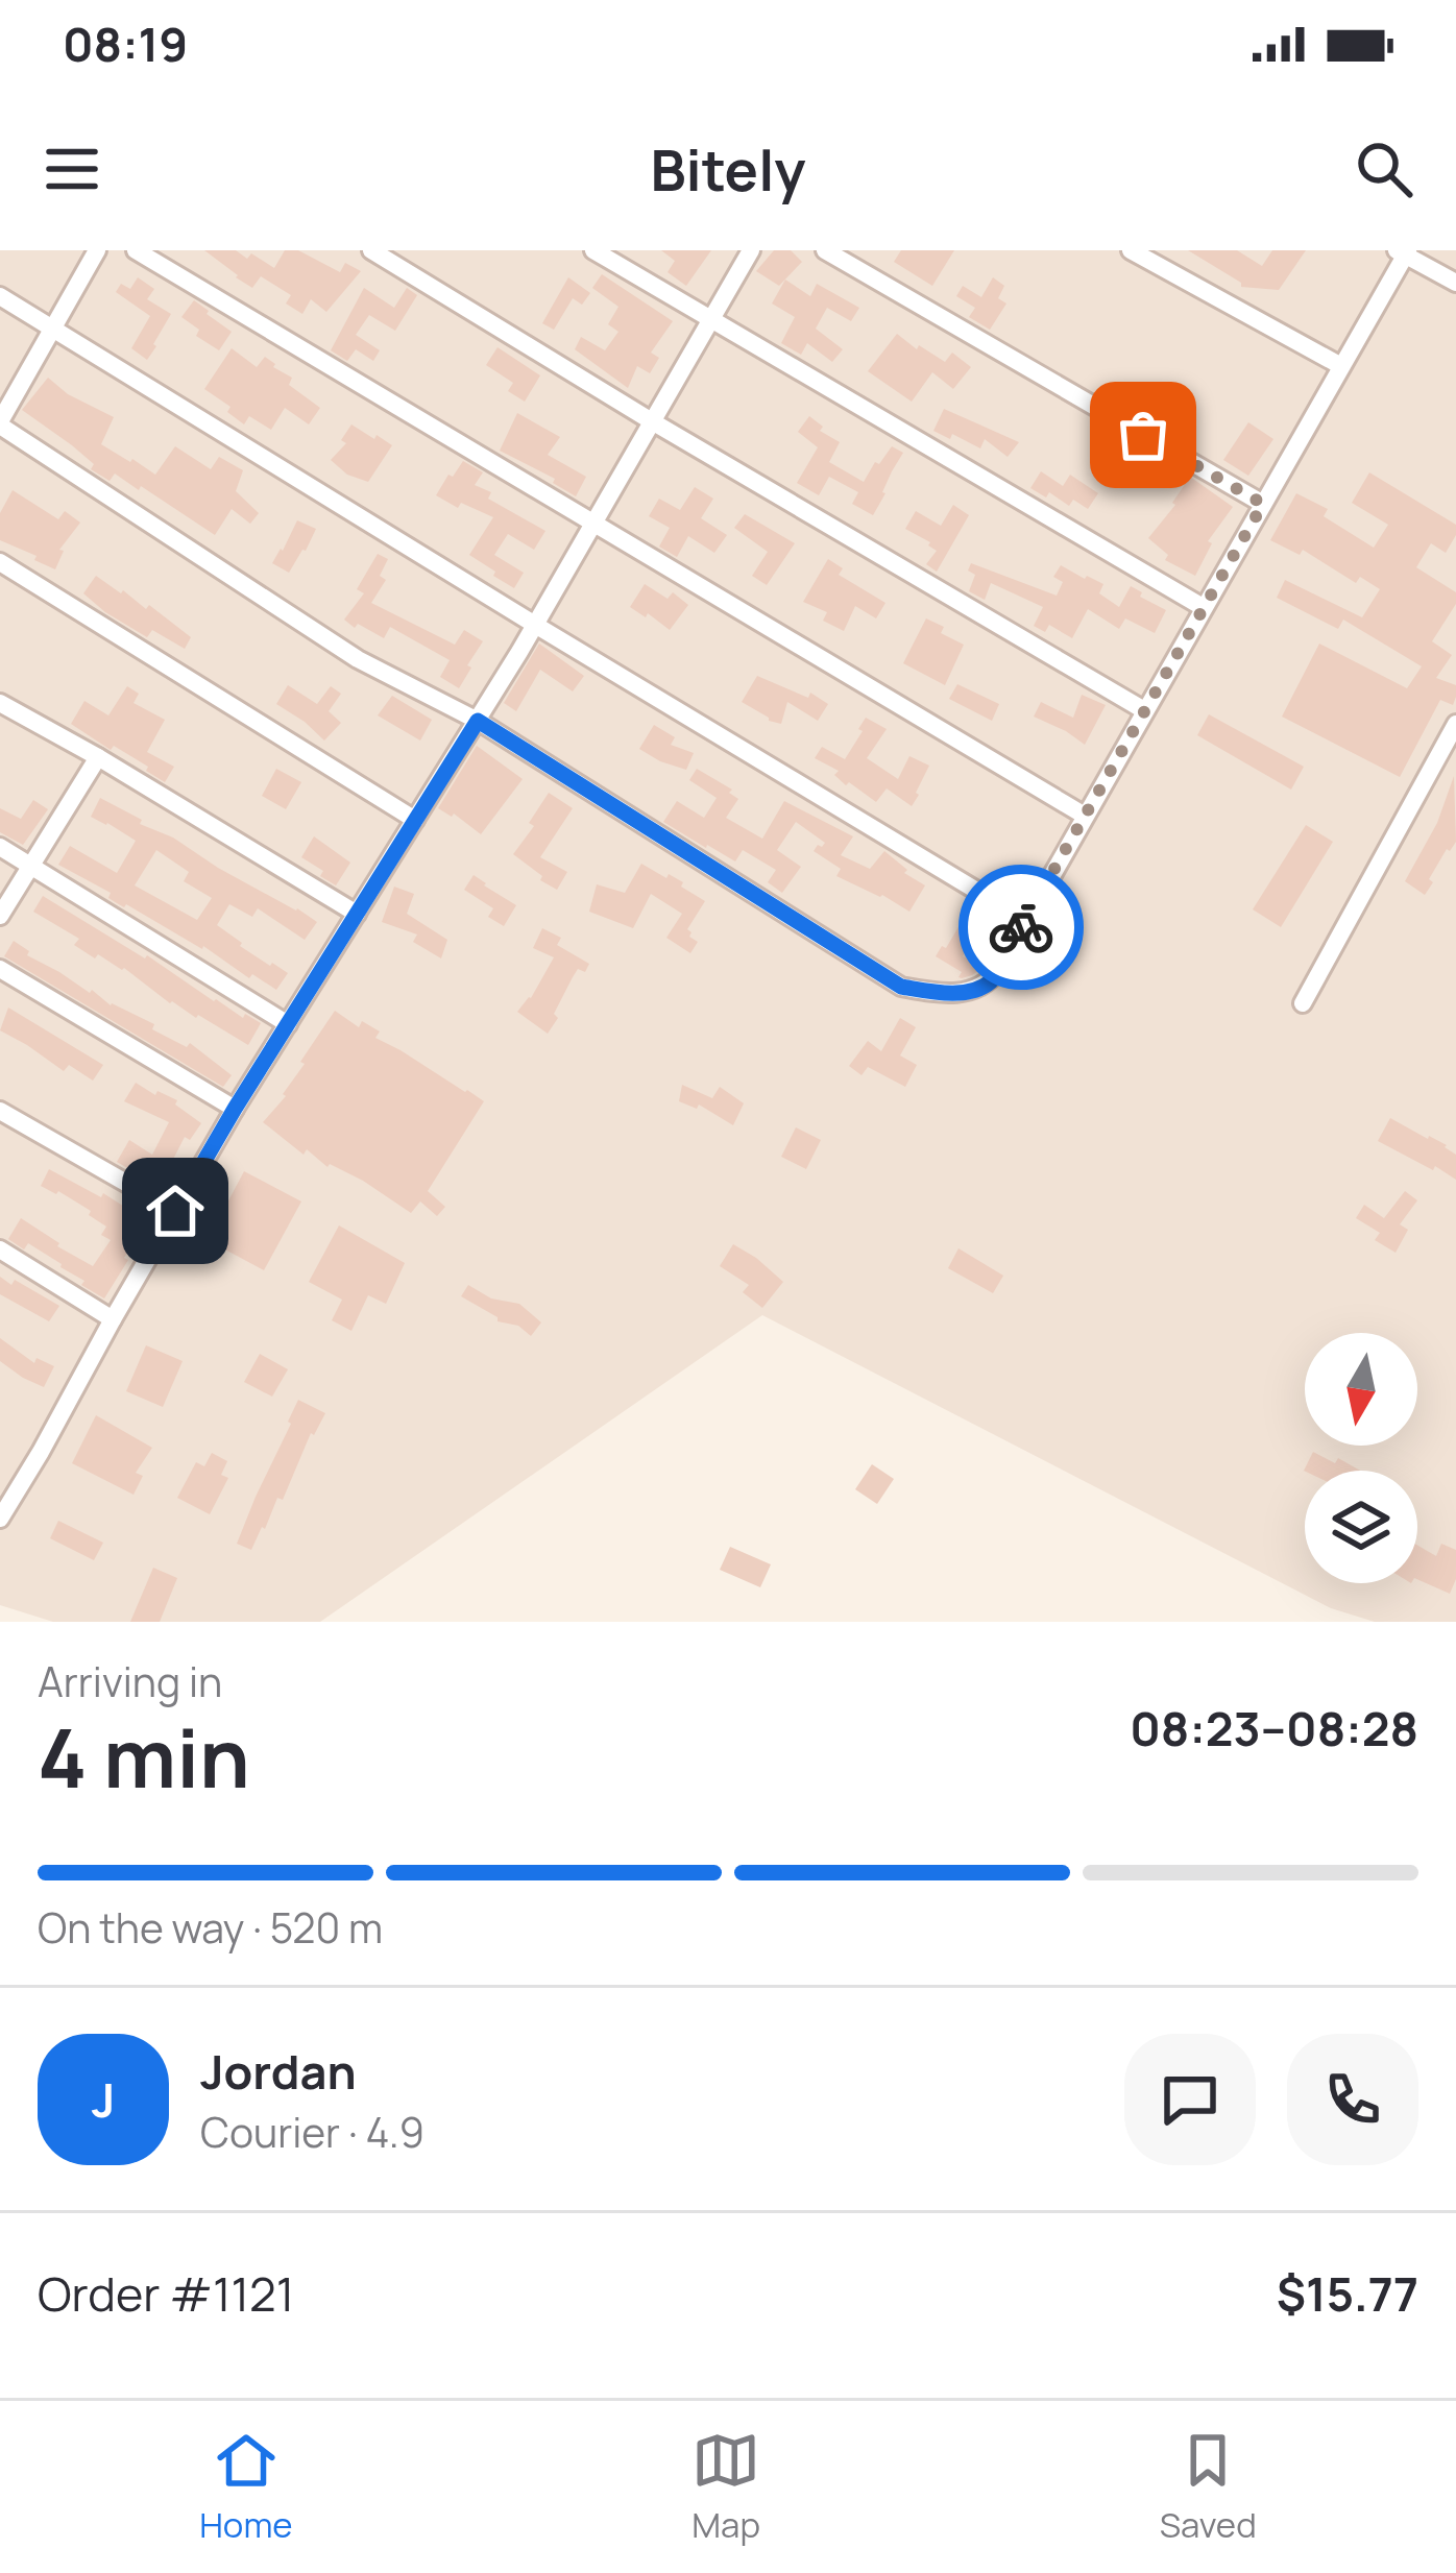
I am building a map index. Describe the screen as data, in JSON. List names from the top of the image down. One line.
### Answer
{"north":"bottom","page":{"status":"08:19","header":"Bitely","heading":["4 min","Arriving in","08:23–08:28"],"panel":["Jordan","Courier · 4.9","Order #1121","$15.77"],"bar":"On the way · 520 m","round":"J","tabs":["Home","Map","Saved"]}}
